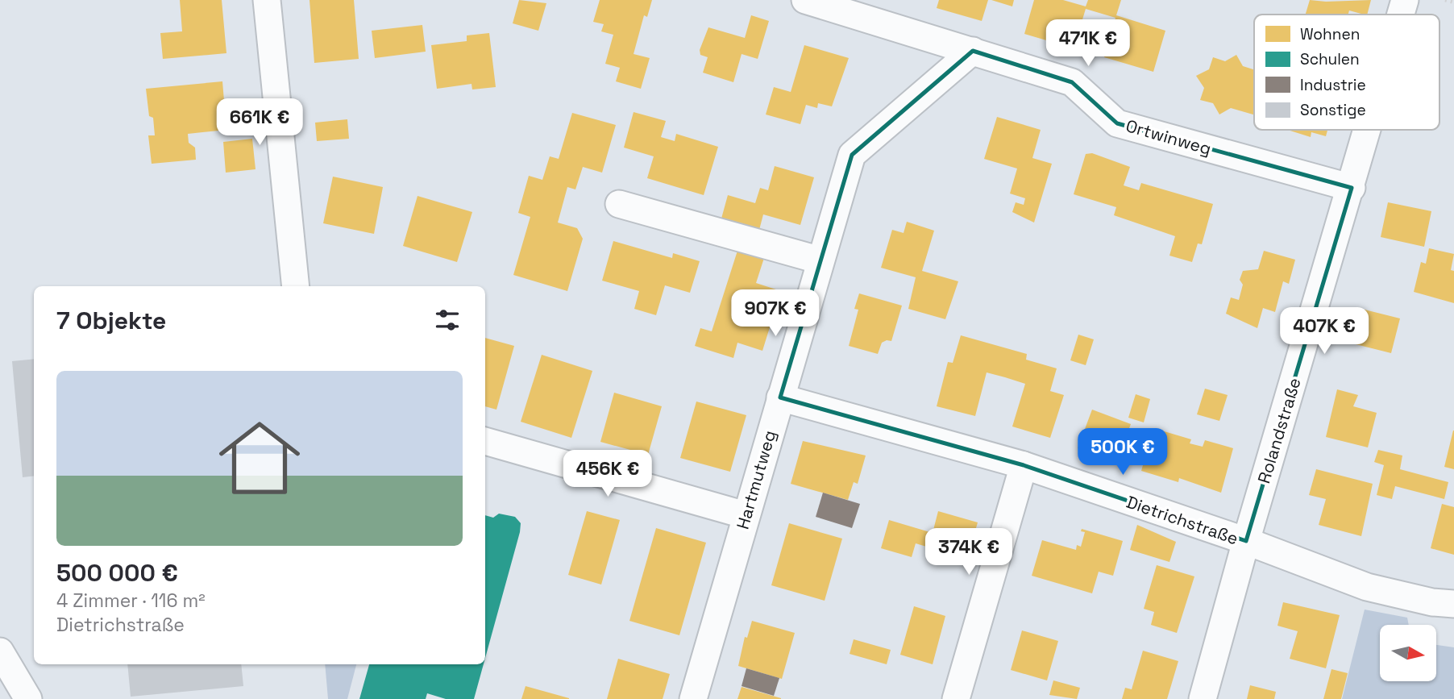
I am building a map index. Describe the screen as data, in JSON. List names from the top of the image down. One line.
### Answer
{"streets":{"street":["Ortwinweg","Rolandstraße","Hartmutweg","Dietrichstraße"]},"crossings":[["Ortwinweg","Rolandstraße"],["Ortwinweg","Hartmutweg"],["Rolandstraße","Dietrichstraße"],["Hartmutweg","Dietrichstraße"]],"legend":["Wohnen","Schulen","Industrie","Sonstige"],"north":"right","page":{"price":["471K €","661K €","907K €","407K €","500K €","456K €","374K €"],"heading":"7 Objekte","list":[{"name":"500 000 €","note":"4 Zimmer · 116 m² · Dietrichstraße"}]}}
